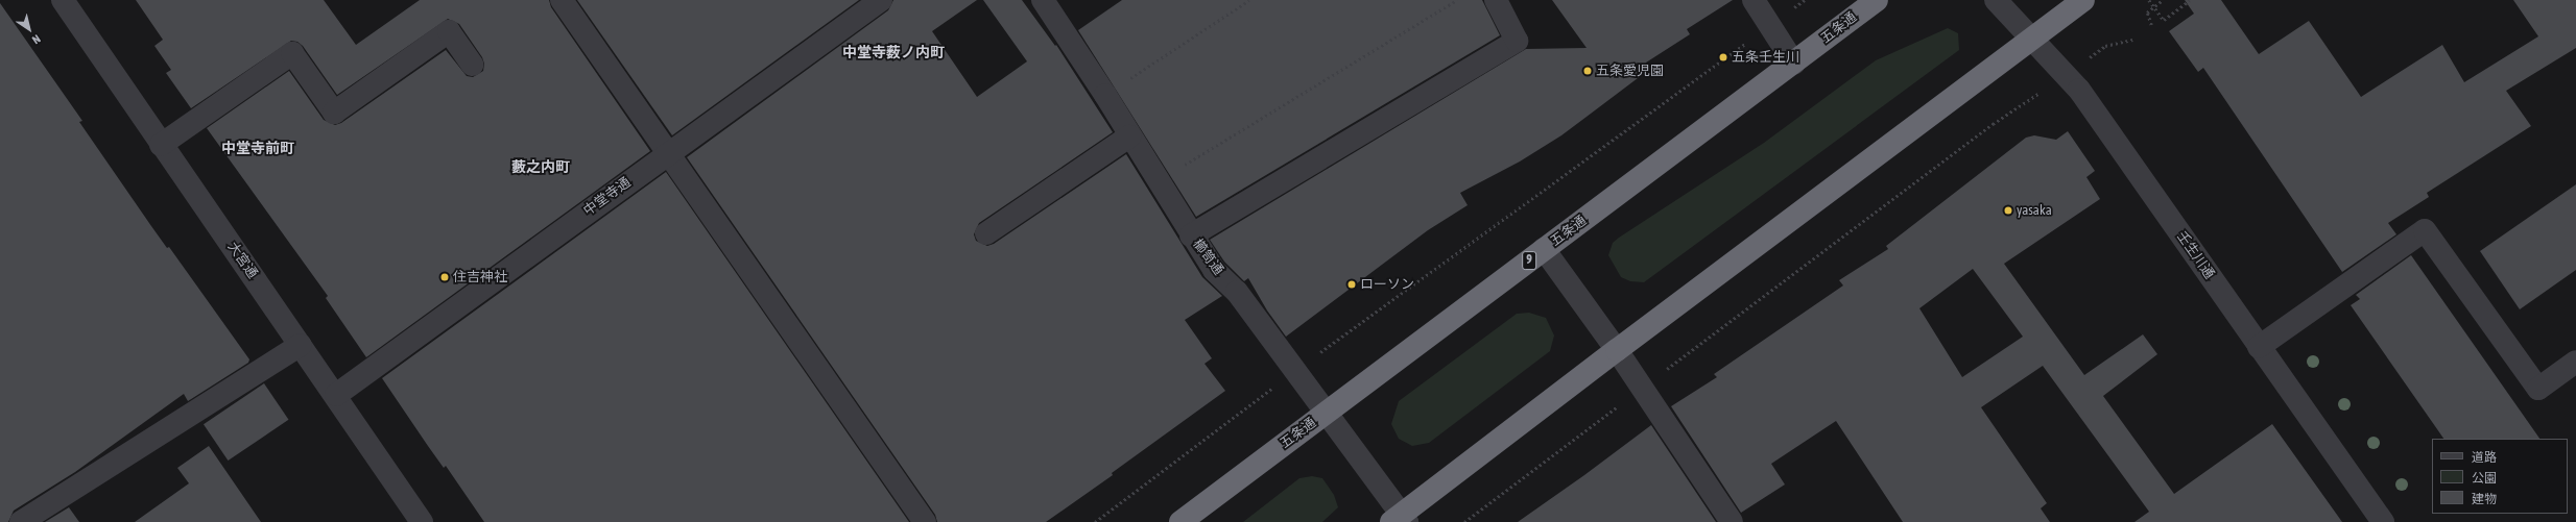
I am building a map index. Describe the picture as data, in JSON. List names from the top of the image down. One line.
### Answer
{"streets":{"highway":["五条通","9"],"street":["中堂寺通","壬生川通","櫛笥通","大宮通"]},"crossings":[["五条通","櫛笥通"],["中堂寺通","大宮通"]],"districts":["中堂寺薮ノ内町","中堂寺前町","藪之内町"],"places":["五条壬生川","五条愛児園","yasaka","住吉神社","ローソン"],"legend":["道路","公園","建物"],"north":"bottom right"}
